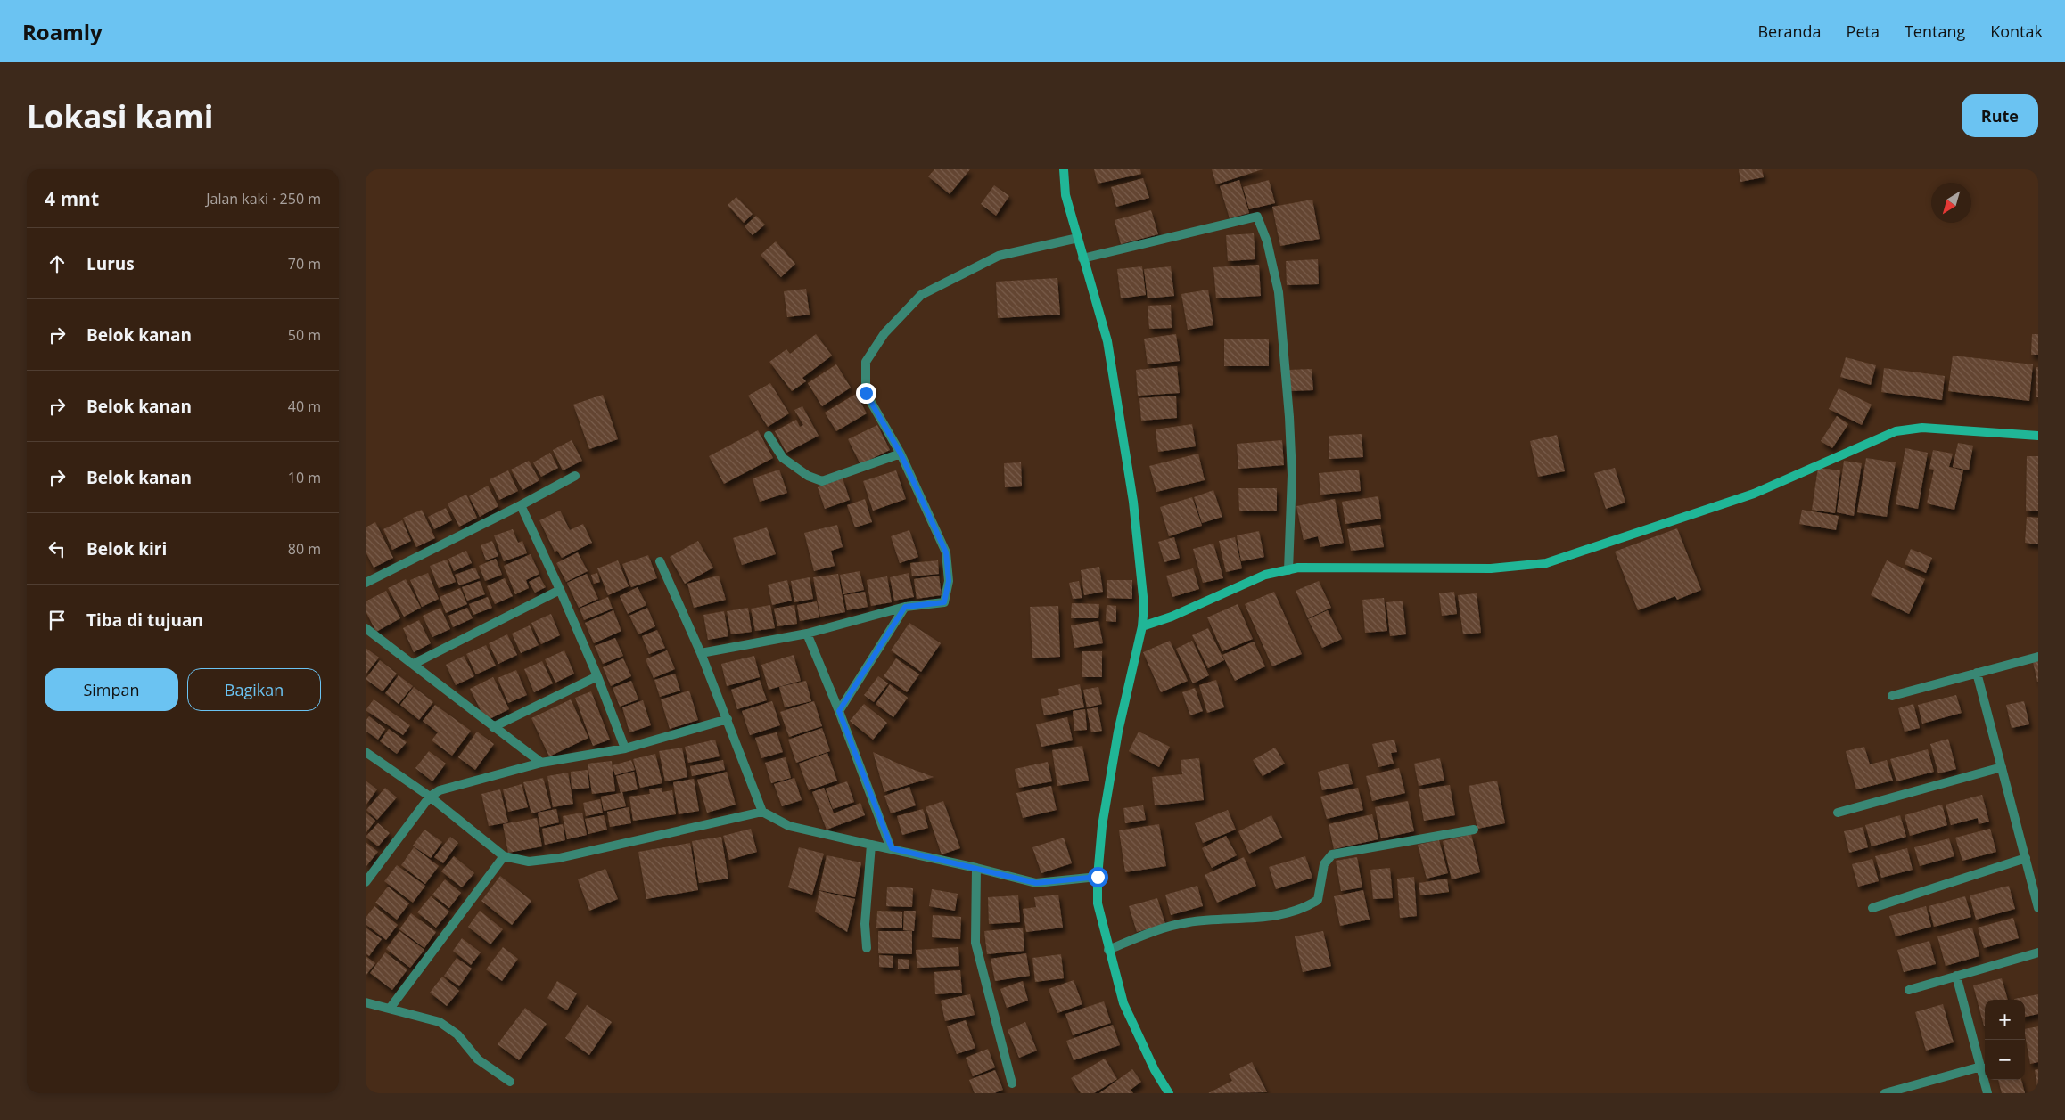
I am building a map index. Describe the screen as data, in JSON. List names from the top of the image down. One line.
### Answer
{"north":"bottom left","page":{"header":"Roamly","nav":["Beranda","Peta","Tentang","Kontak"],"buttons":["Rute",["Simpan","Bagikan"]],"title":"Lokasi kami","heading":["4 mnt","Jalan kaki · 250 m"],"list":[["Lurus","70 m"],["Belok kanan","50 m"],["Belok kanan","40 m"],["Belok kanan","10 m"],["Belok kiri","80 m"],"Tiba di tujuan"],"map_buttons":["+","−"]}}
